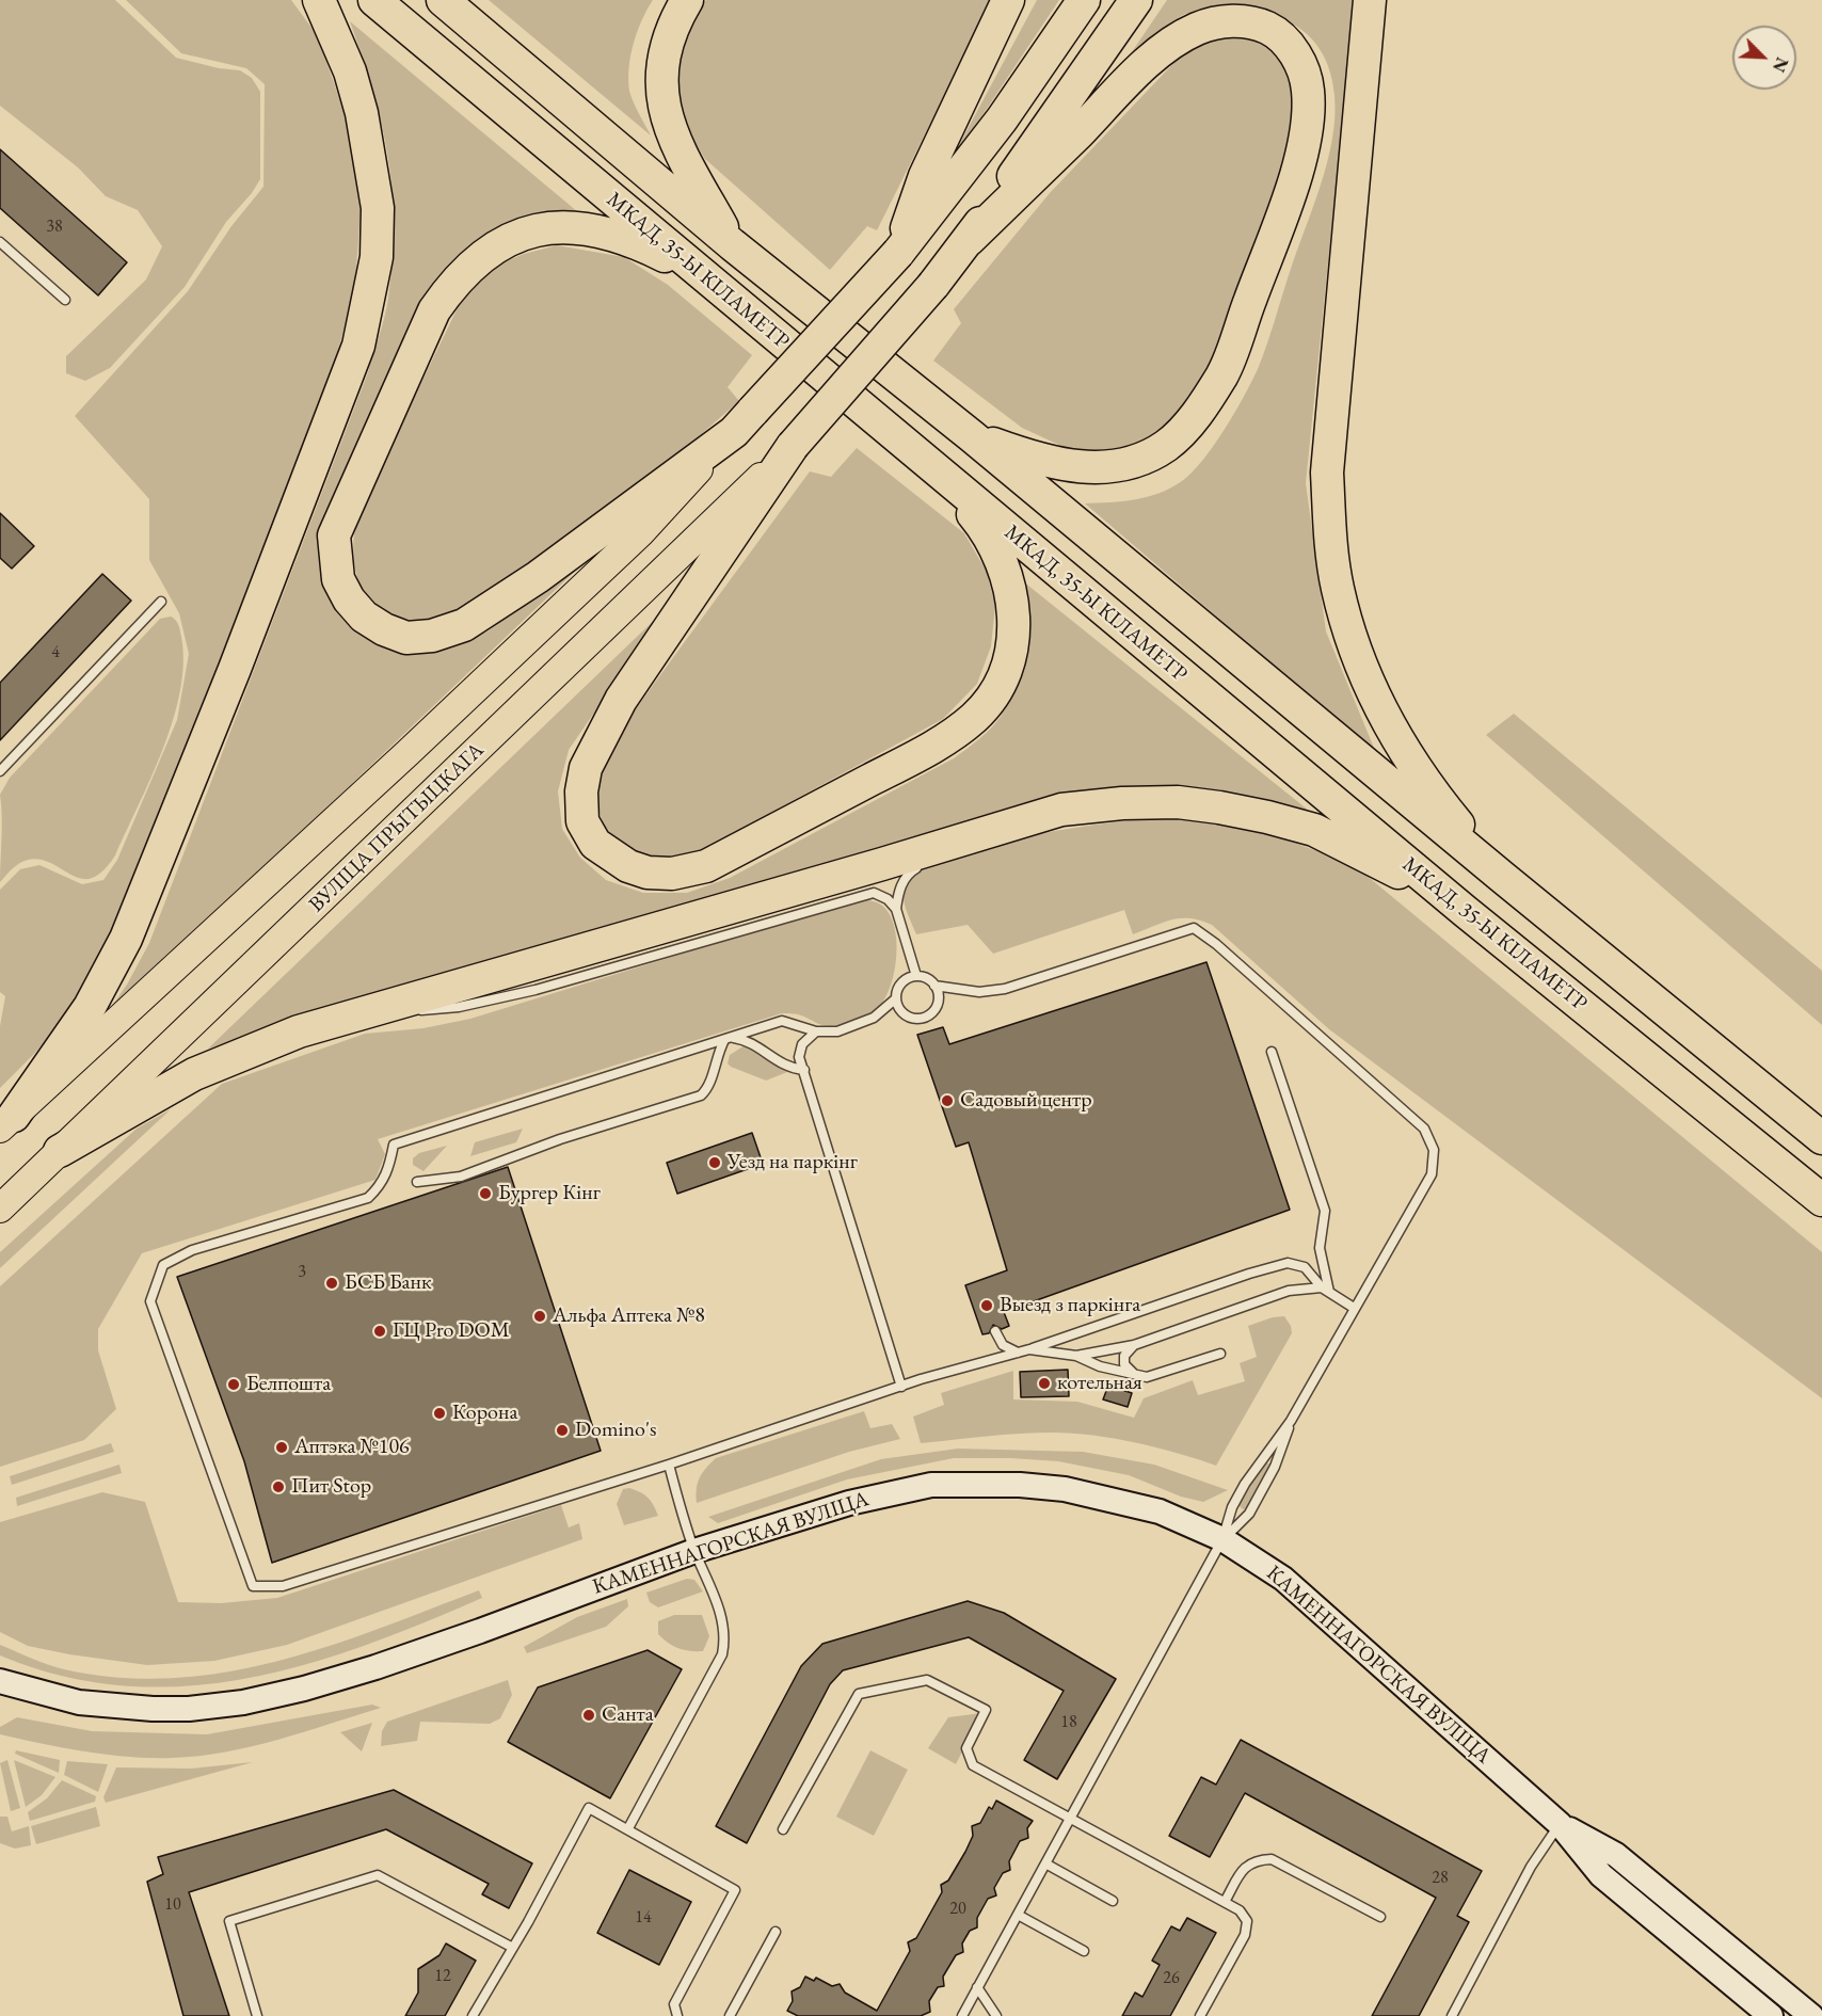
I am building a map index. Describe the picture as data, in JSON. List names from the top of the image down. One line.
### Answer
{"streets":{"highway":["МКАД, 35-Ы КІЛАМЕТР"],"main road":["ВУЛІЦА ПРЫТЫЦКАГА","КАМЕННАГОРСКАЯ ВУЛІЦА"]},"places":["Садовый центр","Уезд на паркінг","Бургер Кінг","БСБ Банк","Выезд з паркінга","Альфа Аптека №8","ГЦ Pro DOM","котельная","Белпошта","Корона","Domino's","Аптэка №106","Пит Stop","Санта"],"house_numbers":["38","4","3","18","28","10","20","14","12","26"],"north":"bottom right"}
